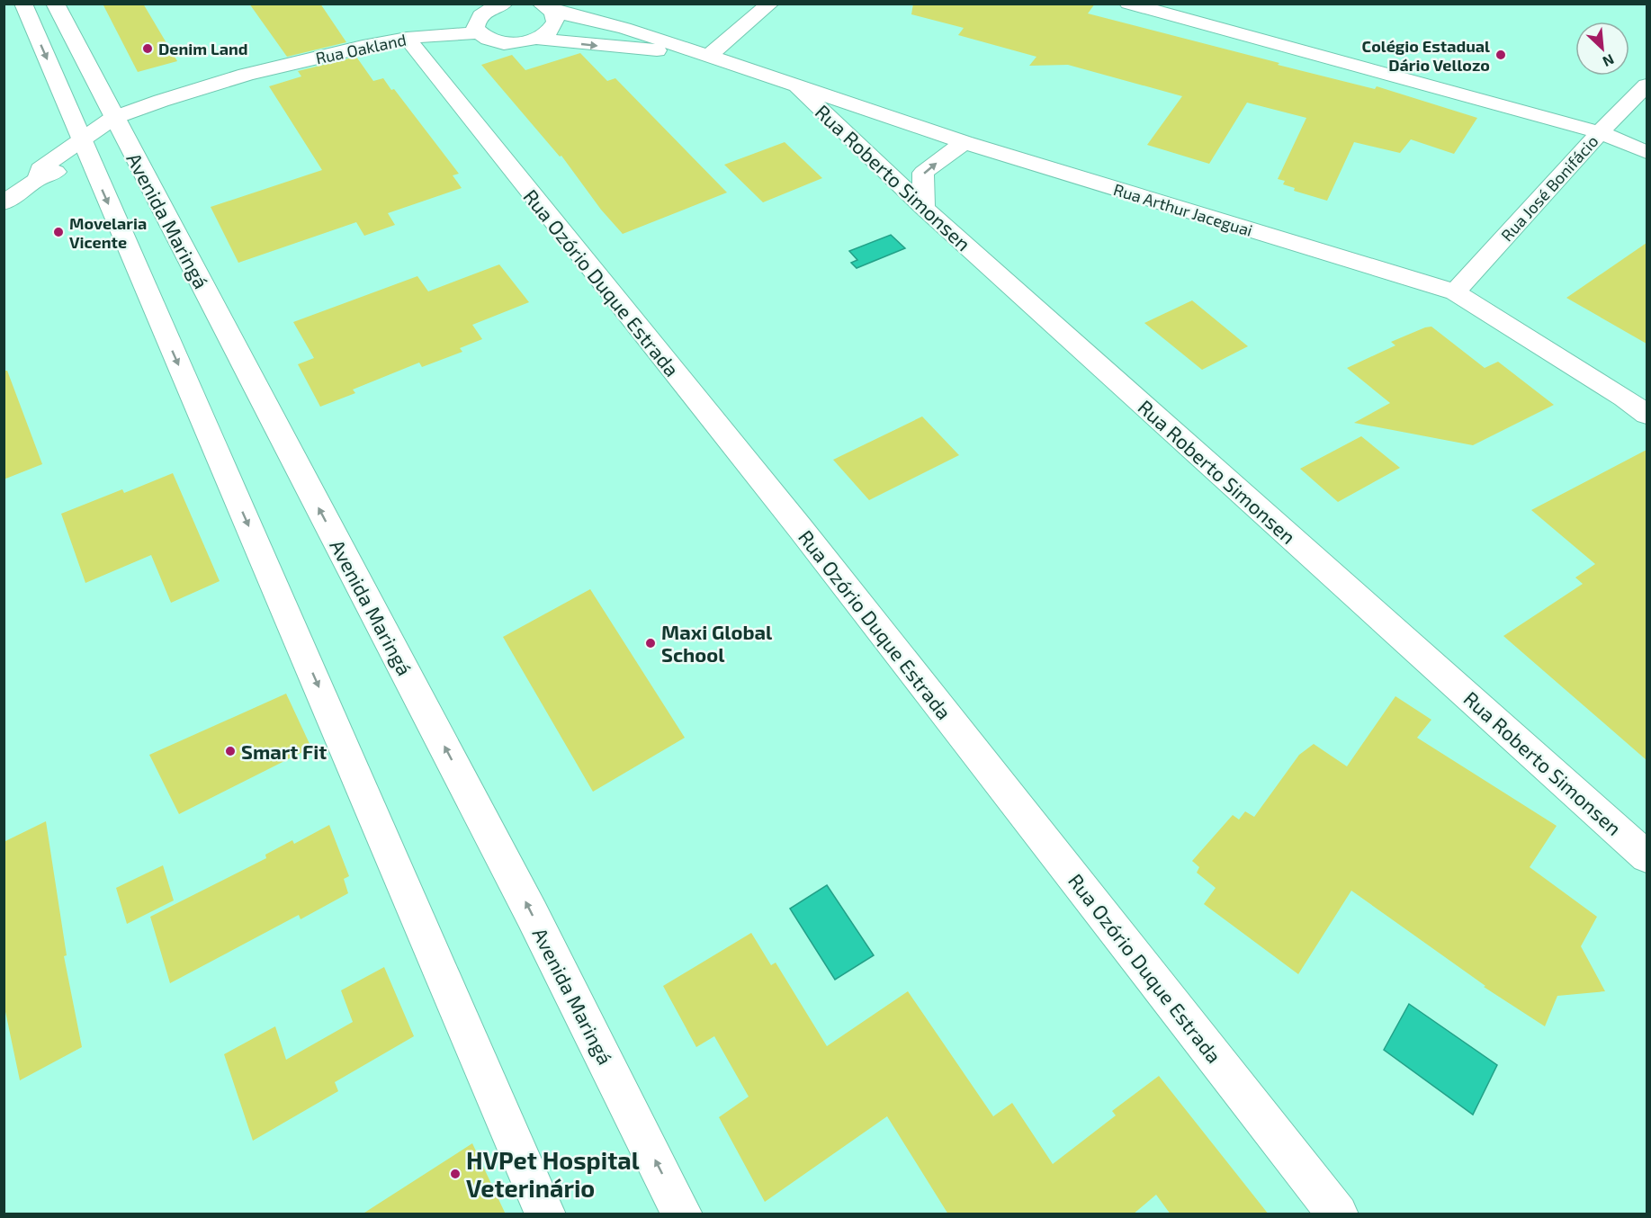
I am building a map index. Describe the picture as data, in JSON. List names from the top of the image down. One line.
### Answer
{"streets":{"street":["Rua Oakland","Rua Roberto Simonsen","Rua José Bonifácio","Rua Arthur Jaceguai","Avenida Maringá","Rua Ozório Duque Estrada"]},"crossings":[["Rua Oakland","Rua Arthur Jaceguai"],["Rua Oakland","Avenida Maringá"],["Rua Oakland","Rua Ozório Duque Estrada"],["Rua Roberto Simonsen","Rua Arthur Jaceguai"],["Rua José Bonifácio","Rua Arthur Jaceguai"]],"places":["Denim Land","Colégio Estadual Dário Vellozo","Movelaria Vicente","Maxi Global School","Smart Fit","HVPet Hospital Veterinário"],"north":"bottom right"}
